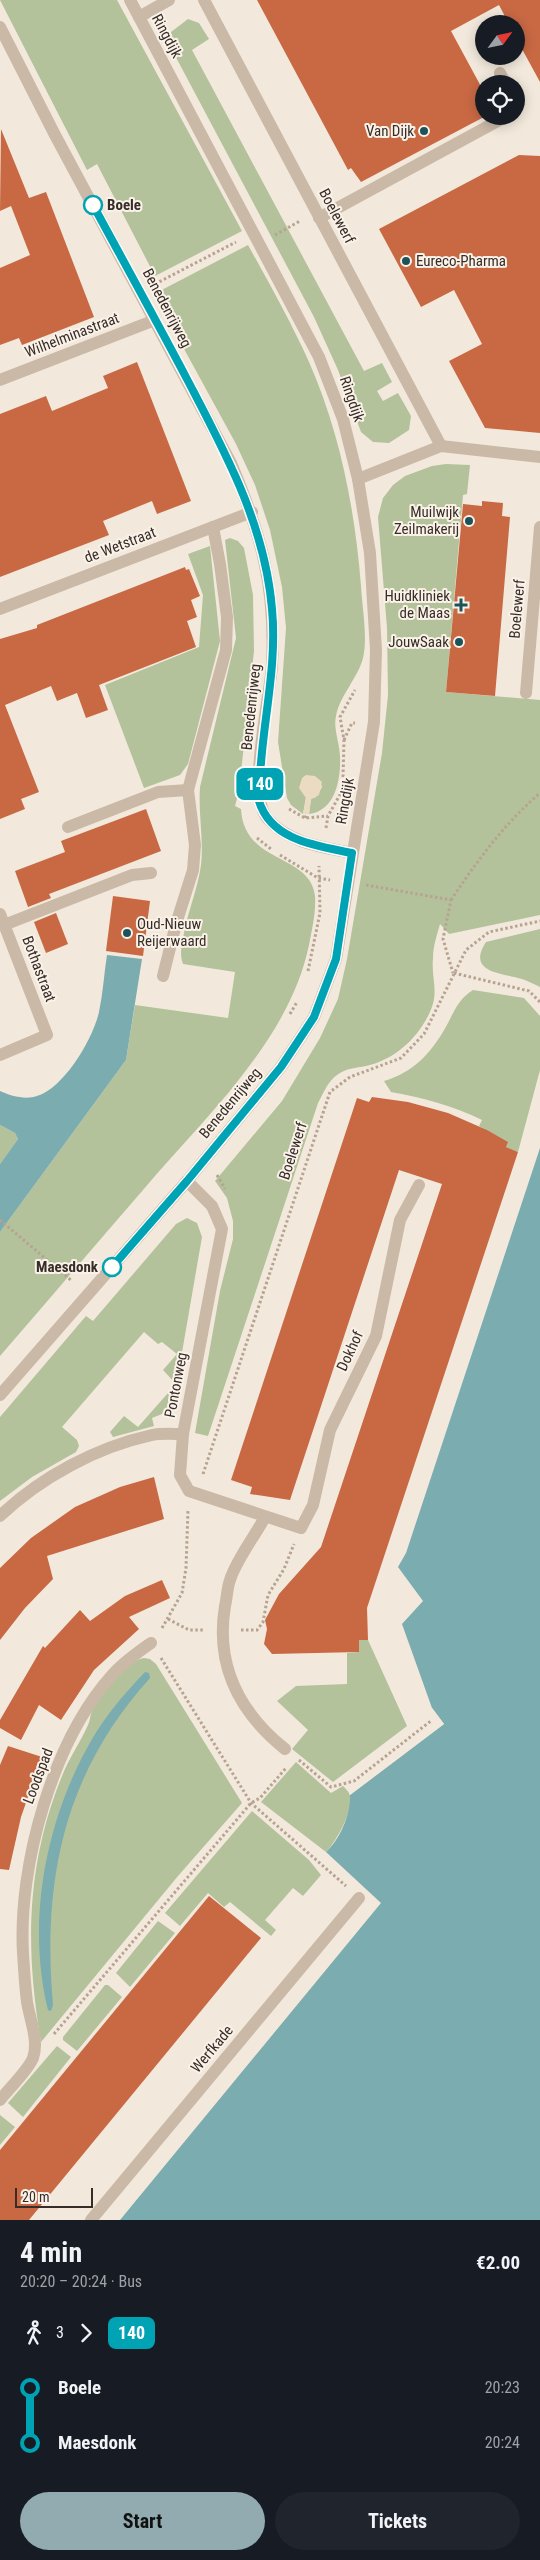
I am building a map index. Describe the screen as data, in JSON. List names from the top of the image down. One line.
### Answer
{"streets":{"street":["Ringdijk","Boelewerf","Benedenrijweg","Wilhelminastraat","de Wetstraat","Bothastraat","Dokhof","Pontonweg","Loodspad","Werfkade"]},"crossings":[["Ringdijk","Benedenrijweg"],["Benedenrijweg","Wilhelminastraat"],["Benedenrijweg","de Wetstraat"],["Benedenrijweg","Pontonweg"]],"places":{"other":["Van Dijk","Boele","Eureco-Pharma","Muilwijk Zeilmakerij","JouwSaak","Oud-Nieuw Reijerwaard","Maesdonk"],"health":["Huidkliniek de Maas"]},"lines":["bus line 140"],"scale_bar":"20 m","north":"top right","page":{"on_map":"140","scale":"20 m","heading":["4 min","20:20 – 20:24 · Bus","€2.00"],"legs":["3","140"],"list":[{"name":"Boele","value":"20:23"},{"name":"Maesdonk","value":"20:24"}],"buttons":["Start","Tickets"]}}
